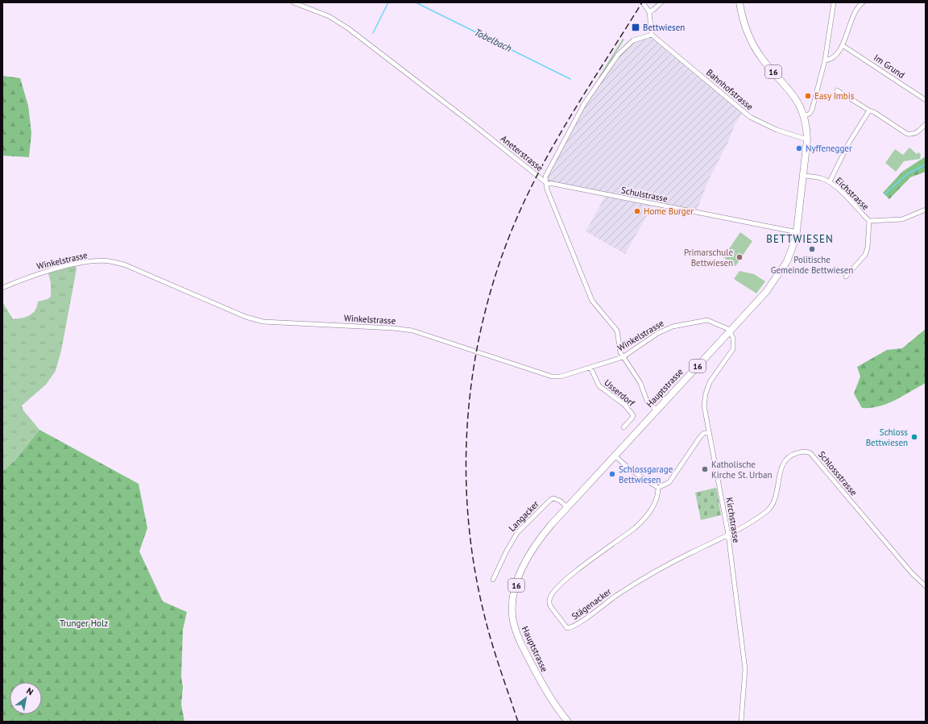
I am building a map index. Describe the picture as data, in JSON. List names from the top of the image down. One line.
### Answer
{"streets":{"main road":["16","Hauptstrasse"],"street":["Im Grund","Bahnhofstrasse","Aneterstrasse","Eichstrasse","Schulstrasse","Winkelstrasse","Usserdorf","Schlossstrasse","Langacker","Kirchstrasse","Stägenacker"]},"crossings":[["Bahnhofstrasse","Hauptstrasse"],["Aneterstrasse","Schulstrasse"],["Aneterstrasse","Winkelstrasse"],["Aneterstrasse","Hauptstrasse"],["Eichstrasse","Hauptstrasse"],["Schulstrasse","Hauptstrasse"],["Winkelstrasse","Hauptstrasse"],["Winkelstrasse","Usserdorf"],["Winkelstrasse","Kirchstrasse"],["Hauptstrasse","Langacker"],["Hauptstrasse","Kirchstrasse"],["Schlossstrasse","Kirchstrasse"],["Schlossstrasse","Stägenacker"],["Kirchstrasse","Stägenacker"]],"districts":["BETTWIESEN"],"water":["Tobelbach"],"parks":["Trunger Holz"],"places":{"transit":["Bettwiesen"],"other":["Easy Imbis","Nyffenegger","Home Burger","Politische Gemeinde Bettwiesen","Primarschule Bettwiesen","Schloss Bettwiesen","Katholische Kirche St. Urban","Schlossgarage Bettwiesen"]},"north":"top right"}
